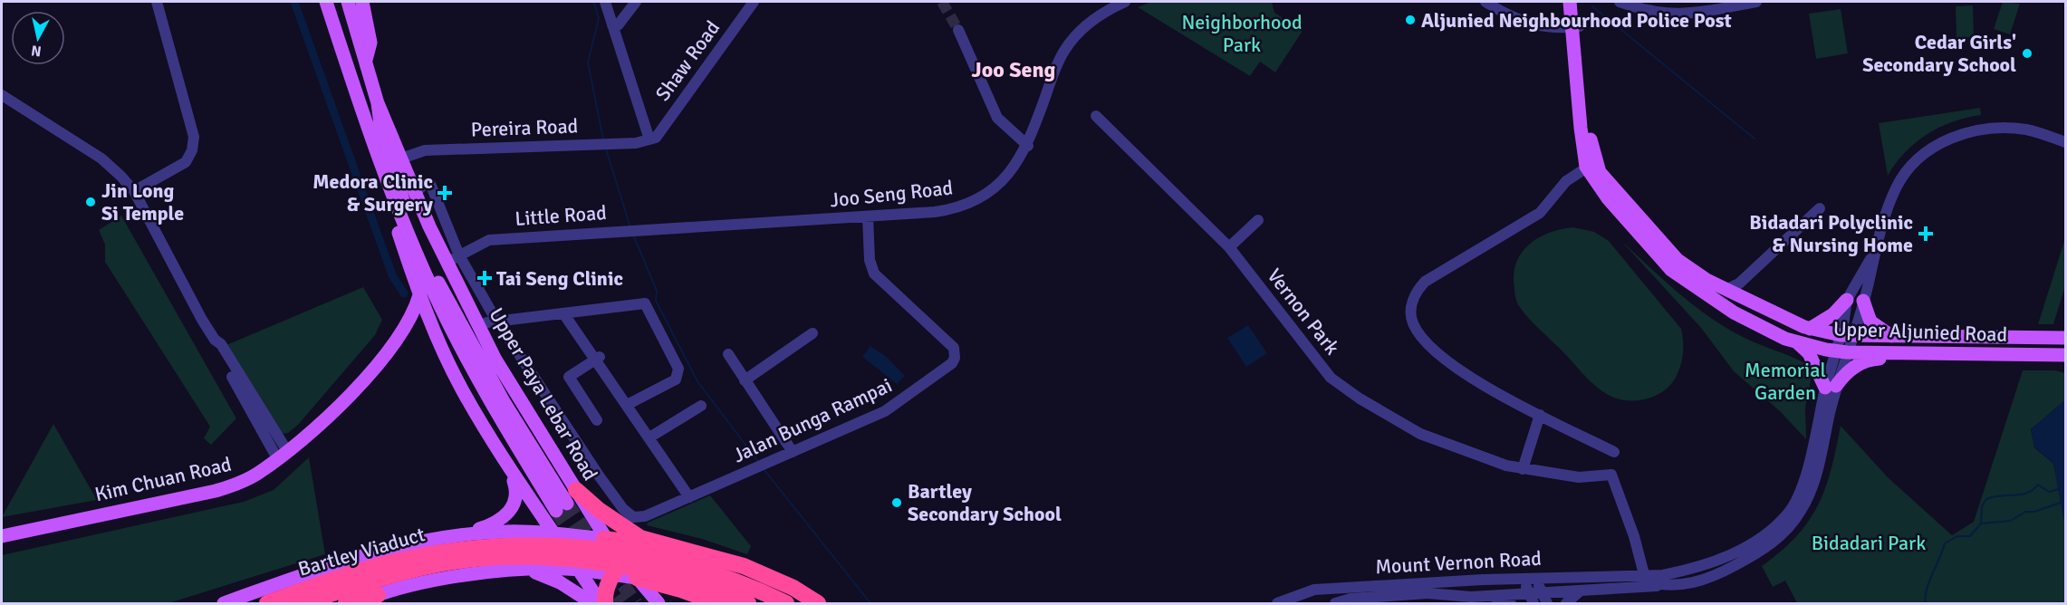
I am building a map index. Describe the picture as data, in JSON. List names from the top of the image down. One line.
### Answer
{"streets":{"highway":["Bartley Viaduct"],"main road":["Upper Aljunied Road","Upper Paya Lebar Road","Kim Chuan Road"],"street":["Shaw Road","Pereira Road","Joo Seng Road","Little Road","Vernon Park","Jalan Bunga Rampai","Mount Vernon Road"]},"crossings":[["Shaw Road","Pereira Road"],["Pereira Road","Upper Paya Lebar Road"],["Joo Seng Road","Little Road"],["Joo Seng Road","Jalan Bunga Rampai"],["Little Road","Upper Paya Lebar Road"],["Vernon Park","Mount Vernon Road"],["Upper Paya Lebar Road","Jalan Bunga Rampai"],["Upper Paya Lebar Road","Kim Chuan Road"]],"districts":["Joo Seng"],"parks":["Neighborhood Park","Memorial Garden","Bidadari Park"],"places":{"other":["Aljunied Neighbourhood Police Post","Cedar Girls' Secondary School","Jin Long Si Temple","Bartley Secondary School"],"health":["Medora Clinic & Surgery","Bidadari Polyclinic & Nursing Home","Tai Seng Clinic"]},"north":"bottom"}
